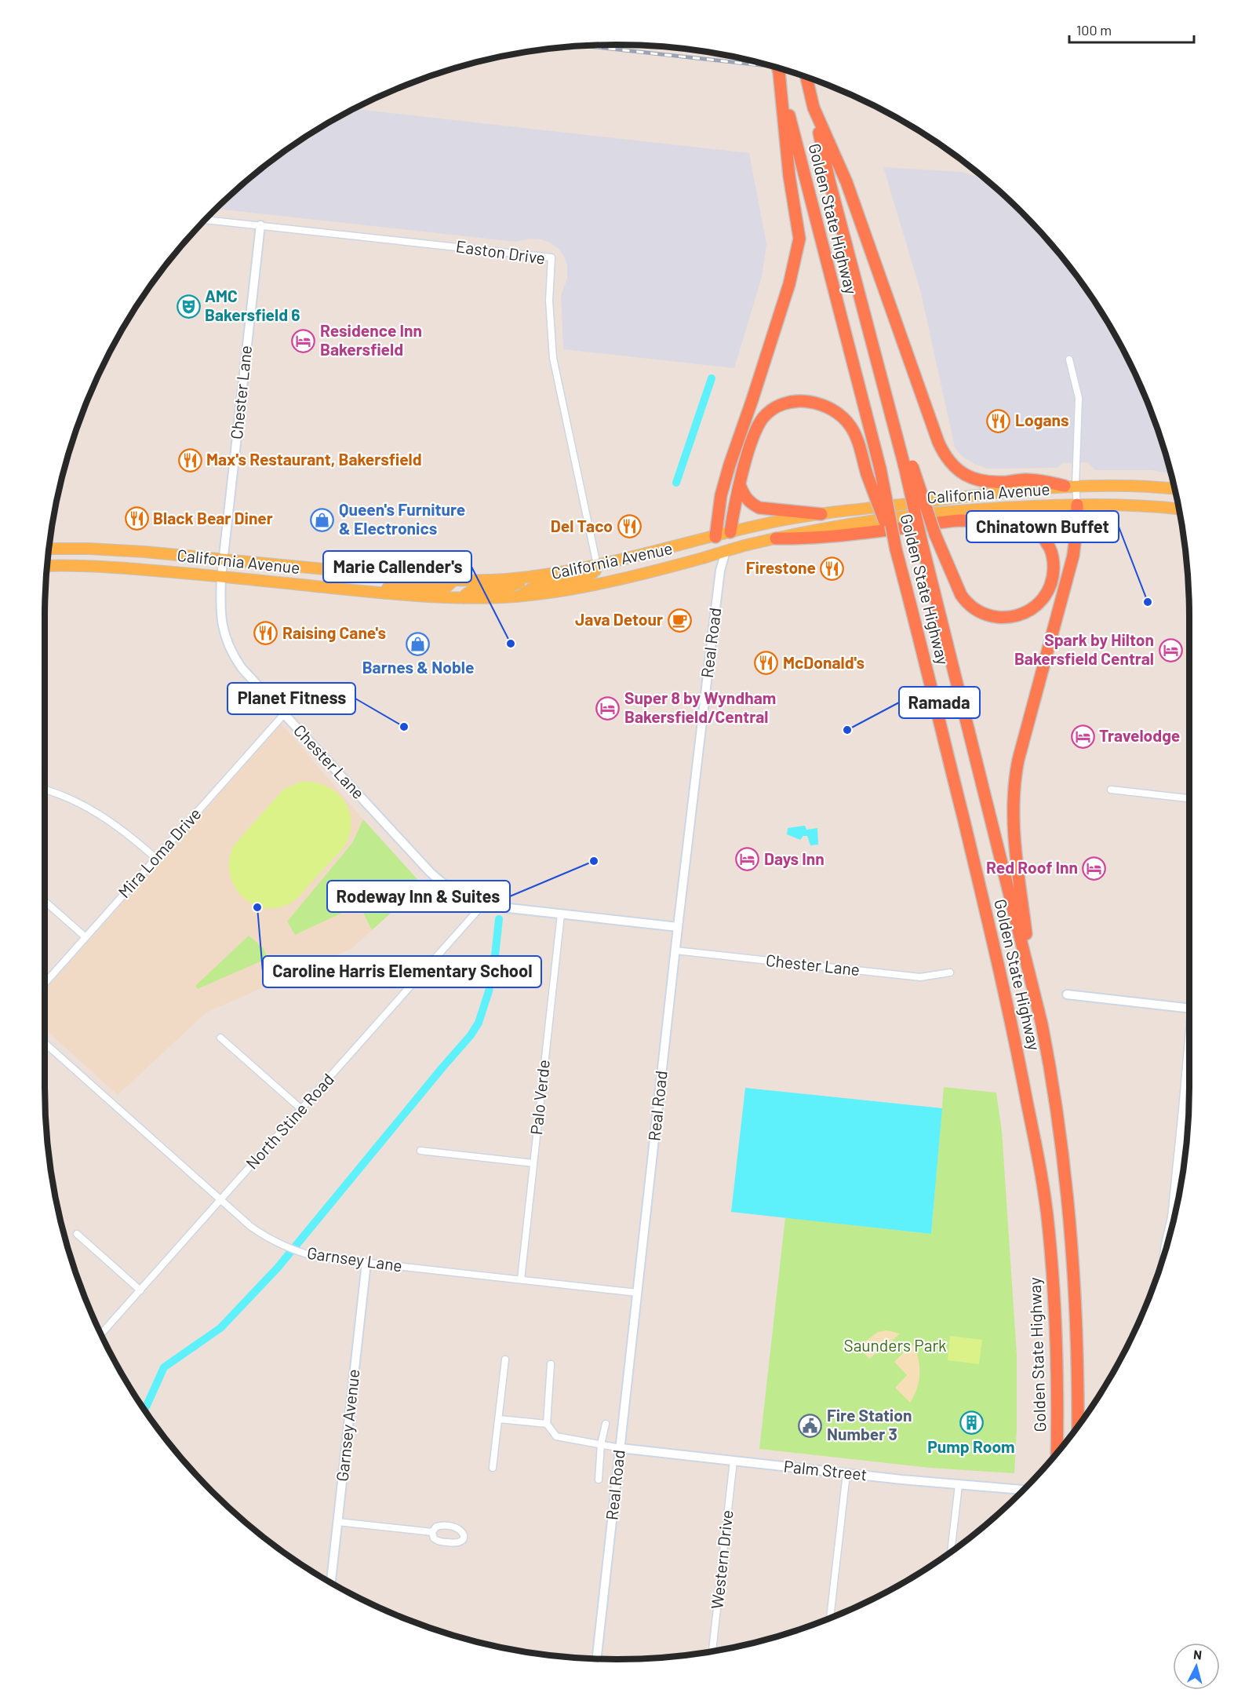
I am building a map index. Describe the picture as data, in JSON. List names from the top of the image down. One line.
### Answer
{"streets":{"highway":["Golden State Highway"],"main road":["California Avenue"],"street":["Easton Drive","Chester Lane","Real Road","Mira Loma Drive","Palo Verde","North Stine Road","Garnsey Lane","Garnsey Avenue","Palm Street","Western Drive"]},"crossings":[["Easton Drive","Chester Lane"],["Easton Drive","California Avenue"],["Chester Lane","California Avenue"],["Chester Lane","Real Road"],["Chester Lane","Mira Loma Drive"],["Chester Lane","Palo Verde"],["Chester Lane","North Stine Road"],["California Avenue","Real Road"],["Real Road","Garnsey Lane"],["Real Road","Palm Street"],["Palo Verde","Garnsey Lane"],["North Stine Road","Garnsey Lane"],["Garnsey Lane","Garnsey Avenue"],["Palm Street","Western Drive"]],"parks":["Saunders Park"],"places":{"theatre":["AMC Bakersfield 6"],"hotel":["Residence Inn Bakersfield","Spark by Hilton Bakersfield Central","Super 8 by Wyndham Bakersfield/Central","Travelodge","Days Inn","Red Roof Inn"],"restaurant":["Logans","Max's Restaurant, Bakersfield","Black Bear Diner","Del Taco","Firestone","Raising Cane's","McDonald's"],"shop":["Queen's Furniture & Electronics","Barnes & Noble"],"other":["Chinatown Buffet","Marie Callender's","Planet Fitness","Ramada","Rodeway Inn & Suites","Caroline Harris Elementary School"],"cafe":["Java Detour"],"building":["Pump Room"],"public building":["Fire Station Number 3"]},"scale_bar":"100 m","north":"top"}
